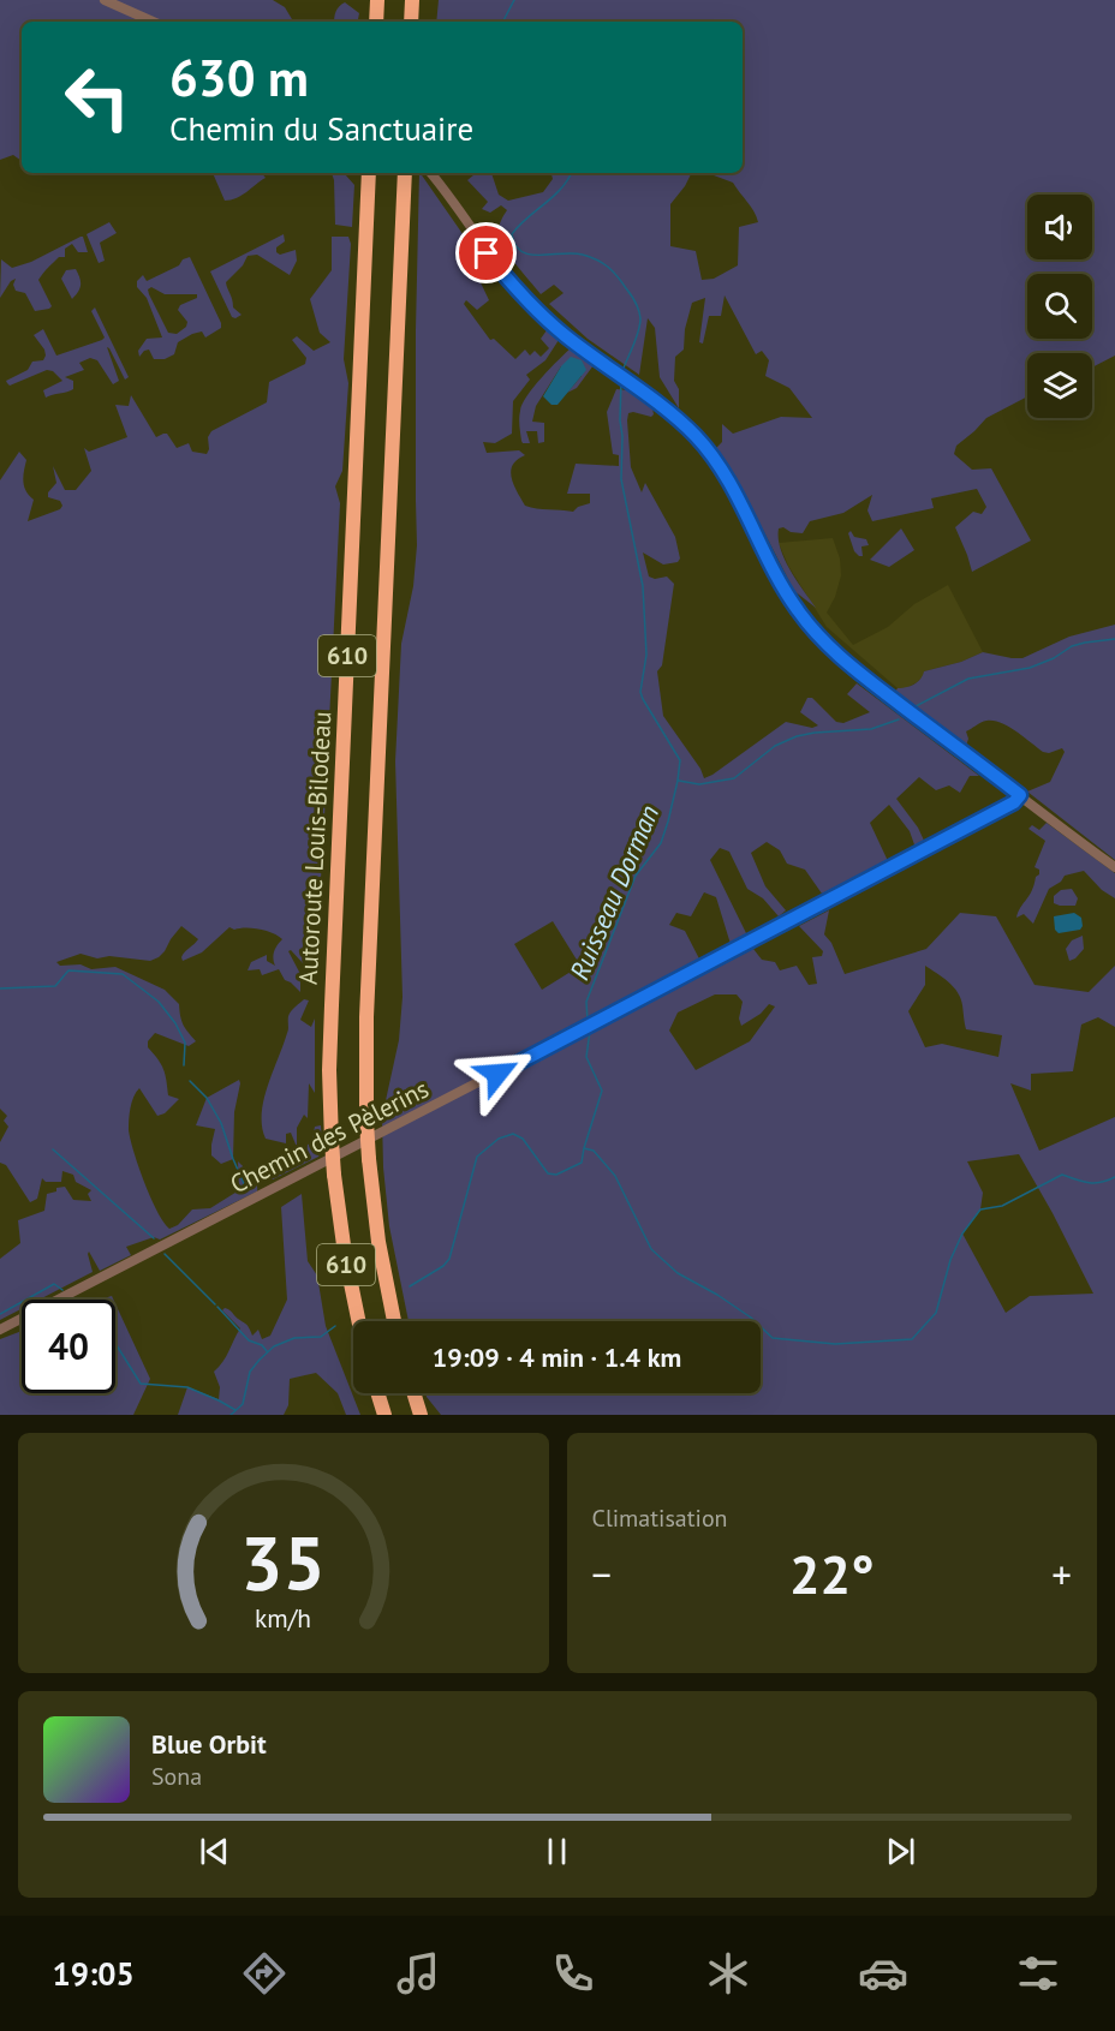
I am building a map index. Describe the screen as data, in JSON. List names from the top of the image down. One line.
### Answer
{"streets":{"highway":["610","Autoroute Louis-Bilodeau"],"street":["Chemin des Pèlerins"]},"water":["Ruisseau Dorman"],"page":{"turn":["630 m","Chemin du Sanctuaire"],"limit":"40","trip":"19:09 · 4 min · 1.4 km","tile":"Climatisation","heat":["−","22°","+"],"song":["Blue Orbit","Sona"],"tabs":"19:05","gauge":["35","km/h"]}}
